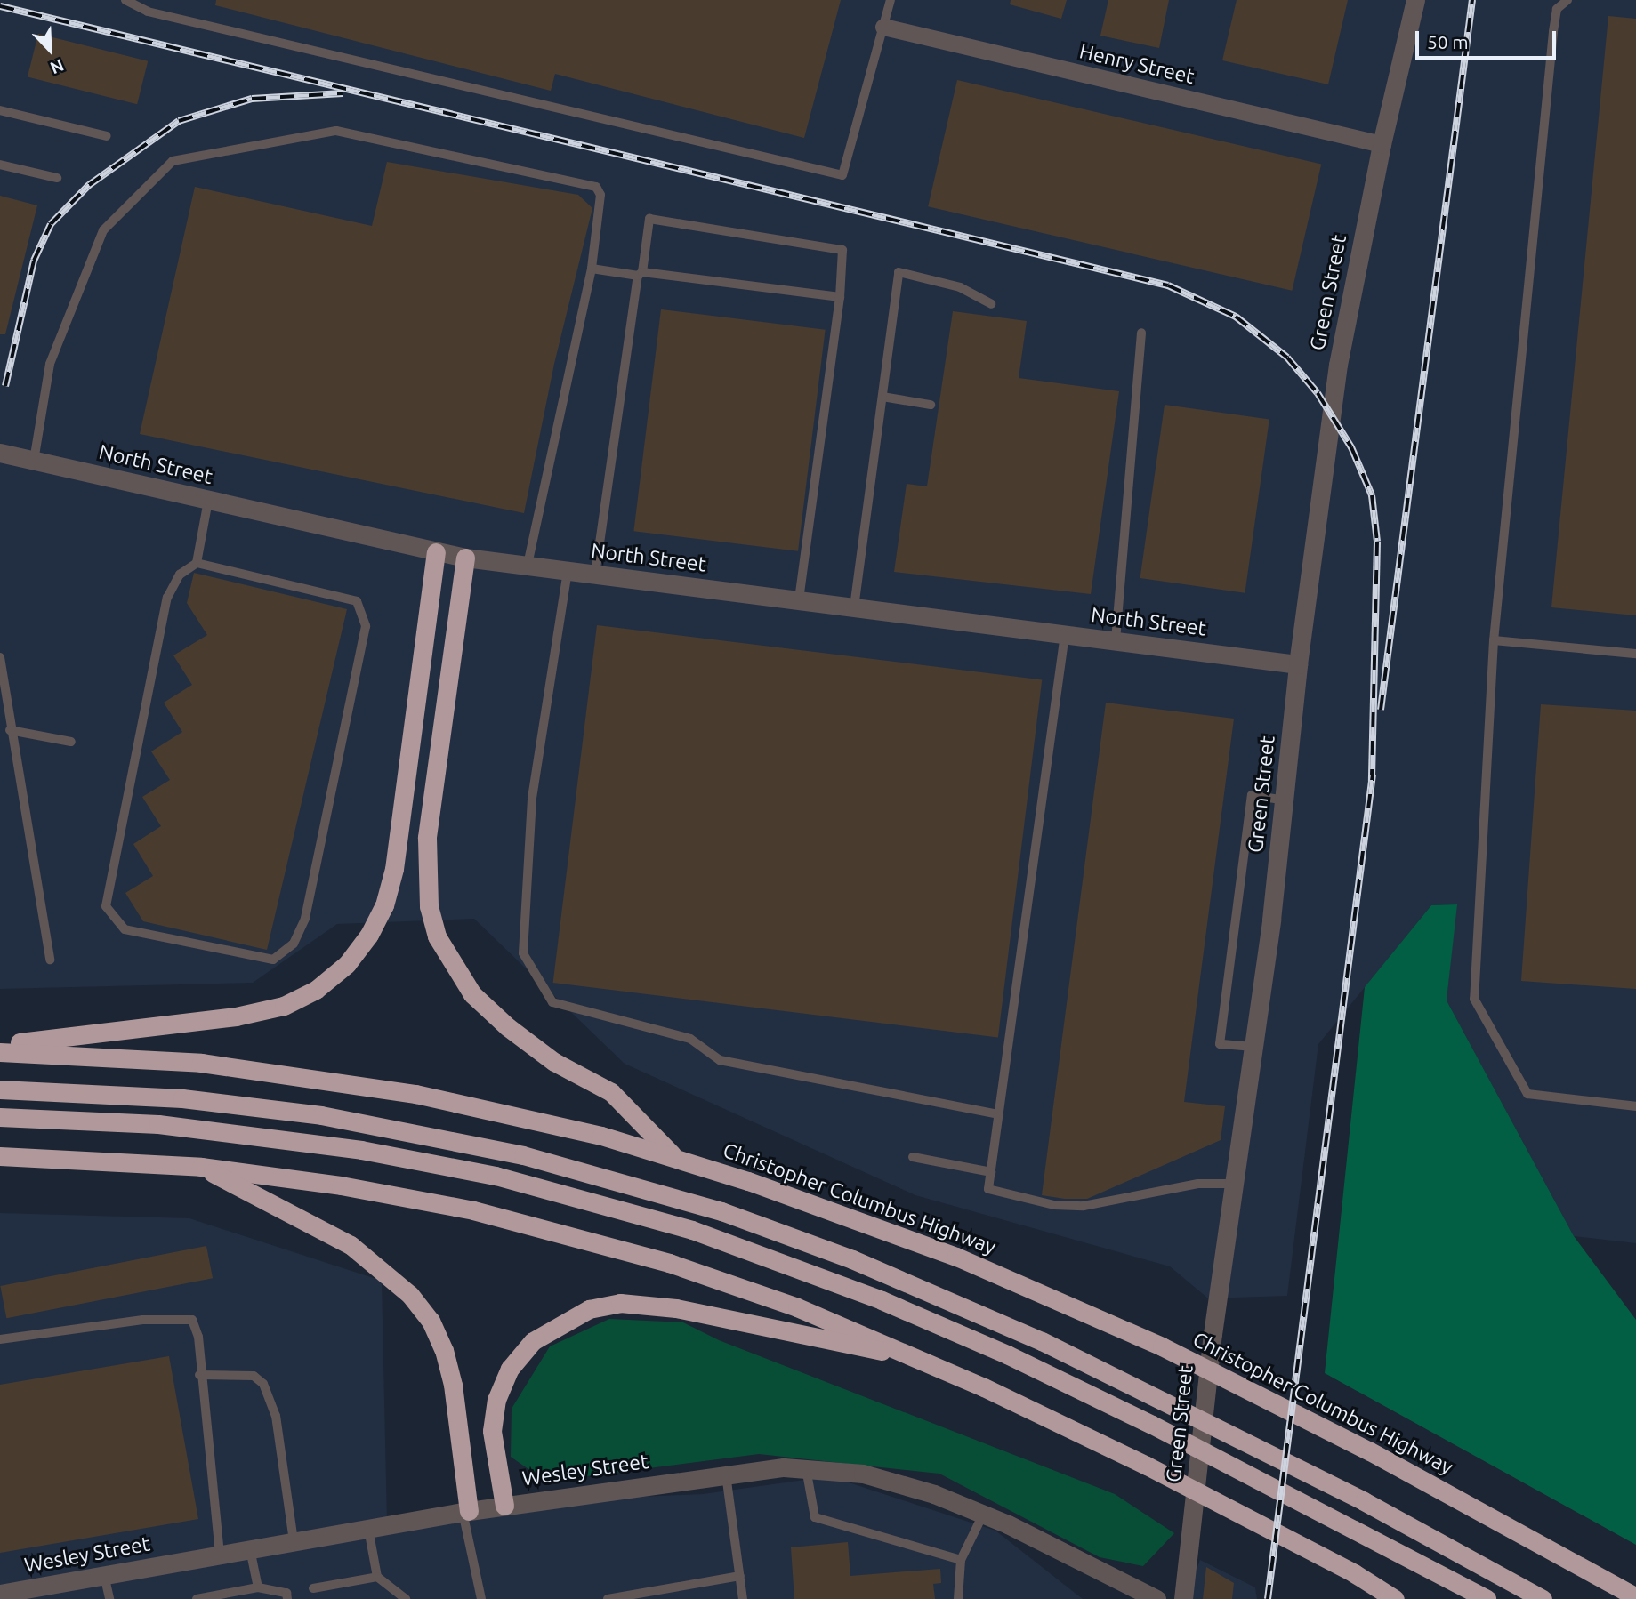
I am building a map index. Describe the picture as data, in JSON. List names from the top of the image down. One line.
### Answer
{"streets":{"highway":["Christopher Columbus Highway"],"street":["Henry Street","Green Street","North Street","Wesley Street"]},"crossings":[["Henry Street","Green Street"],["Green Street","North Street"]],"scale_bar":"50 m","north":"bottom right"}
